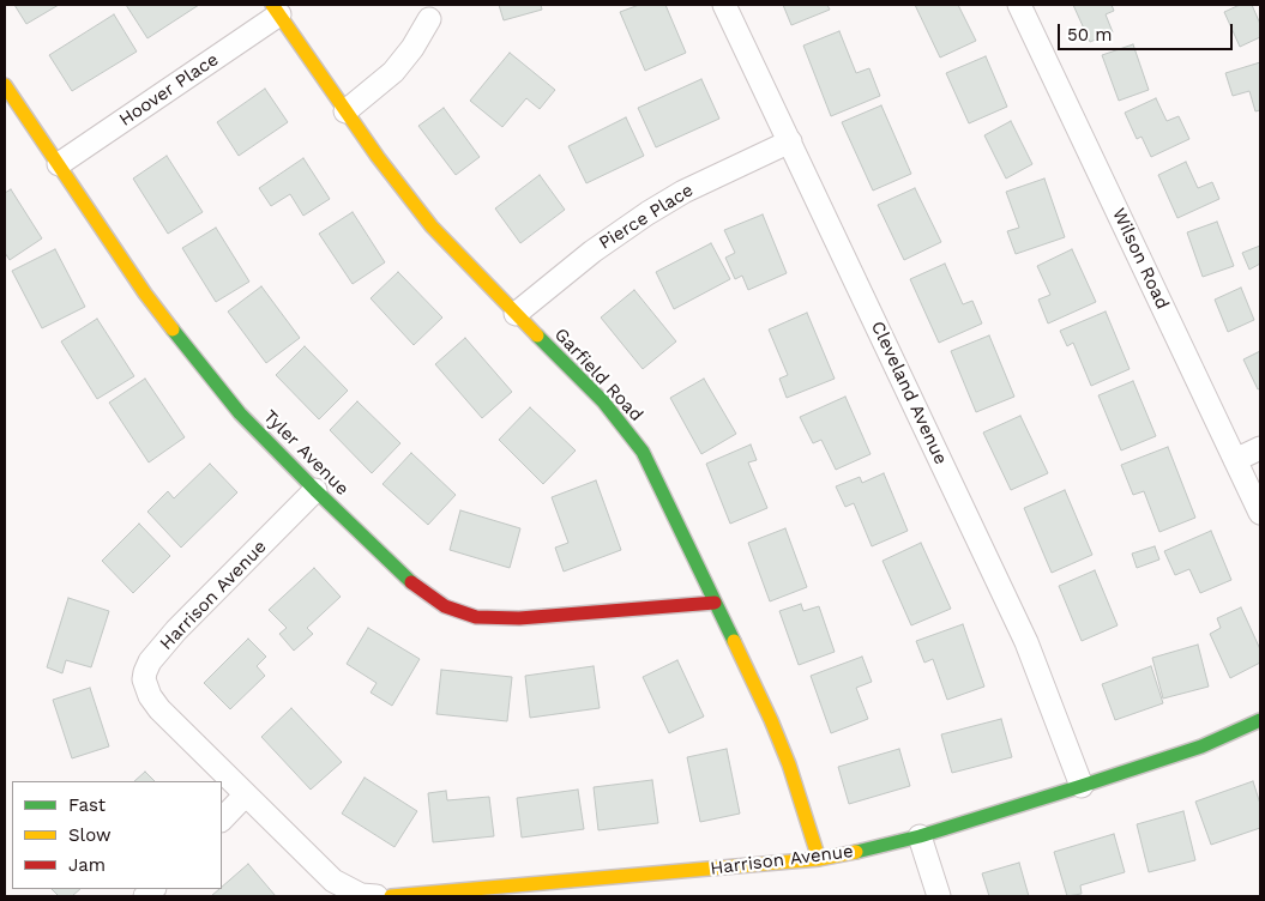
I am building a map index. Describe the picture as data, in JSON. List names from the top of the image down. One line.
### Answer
{"streets":{"street":["Hoover Place","Pierce Place","Wilson Road","Garfield Road","Cleveland Avenue","Tyler Avenue","Harrison Avenue"]},"crossings":[["Hoover Place","Garfield Road"],["Hoover Place","Tyler Avenue"],["Pierce Place","Garfield Road"],["Pierce Place","Cleveland Avenue"],["Garfield Road","Tyler Avenue"],["Garfield Road","Harrison Avenue"],["Cleveland Avenue","Harrison Avenue"],["Tyler Avenue","Harrison Avenue"]],"legend":["Fast","Slow","Jam"],"scale_bar":"50 m"}
